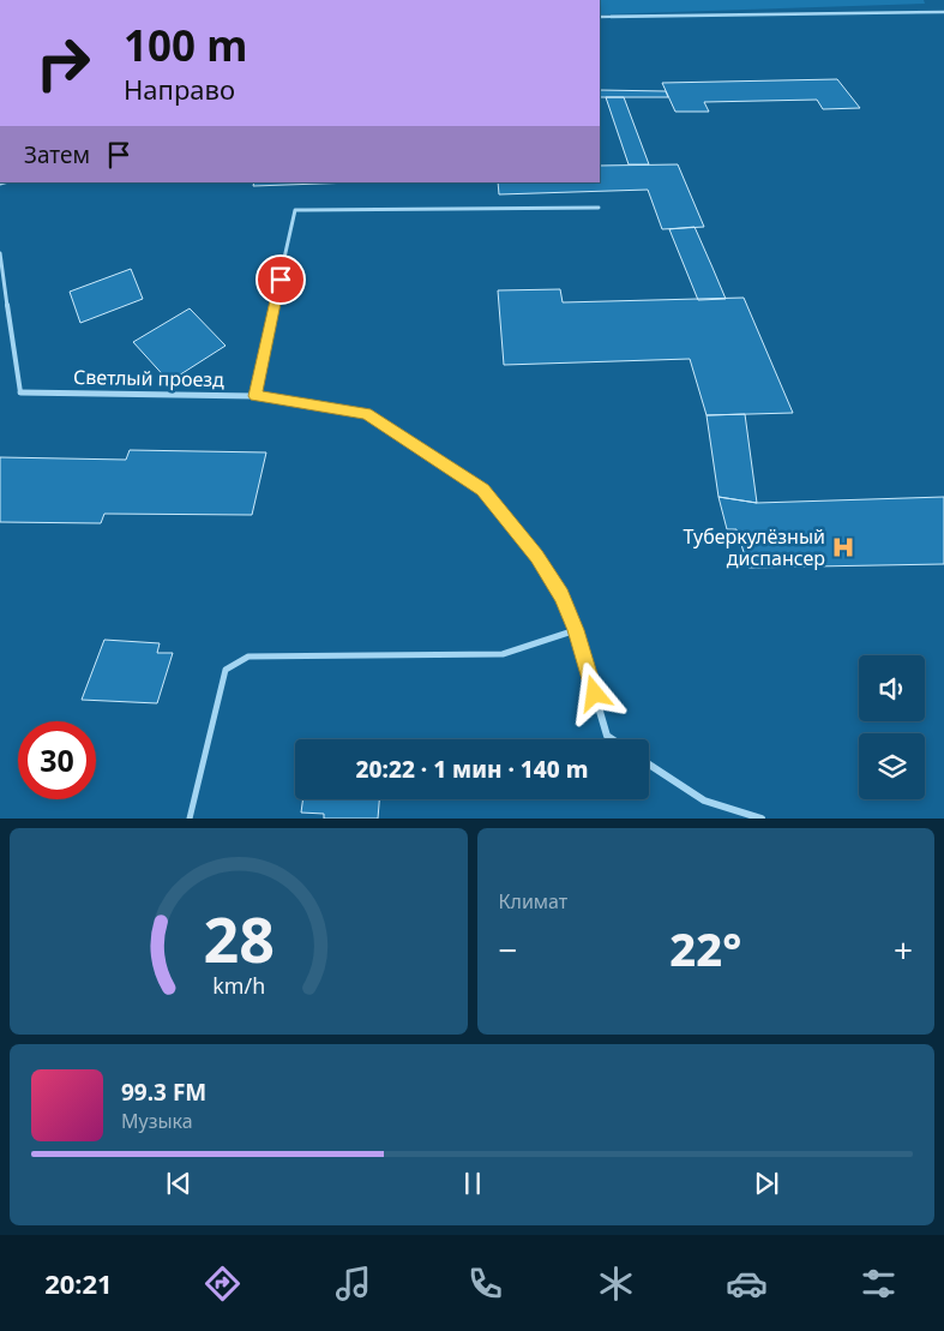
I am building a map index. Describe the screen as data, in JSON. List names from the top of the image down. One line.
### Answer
{"streets":{"street":["Светлый проезд"]},"places":{"hospital":["Туберкулёзный диспансер"]},"page":{"turn":["100 m","Направо"],"then":"Затем","limit":"30","trip":"20:22 · 1 мин · 140 m","tile":"Климат","heat":["−","22°","+"],"song":["99.3 FM","Музыка"],"tabs":"20:21","gauge":["28","km/h"]}}
